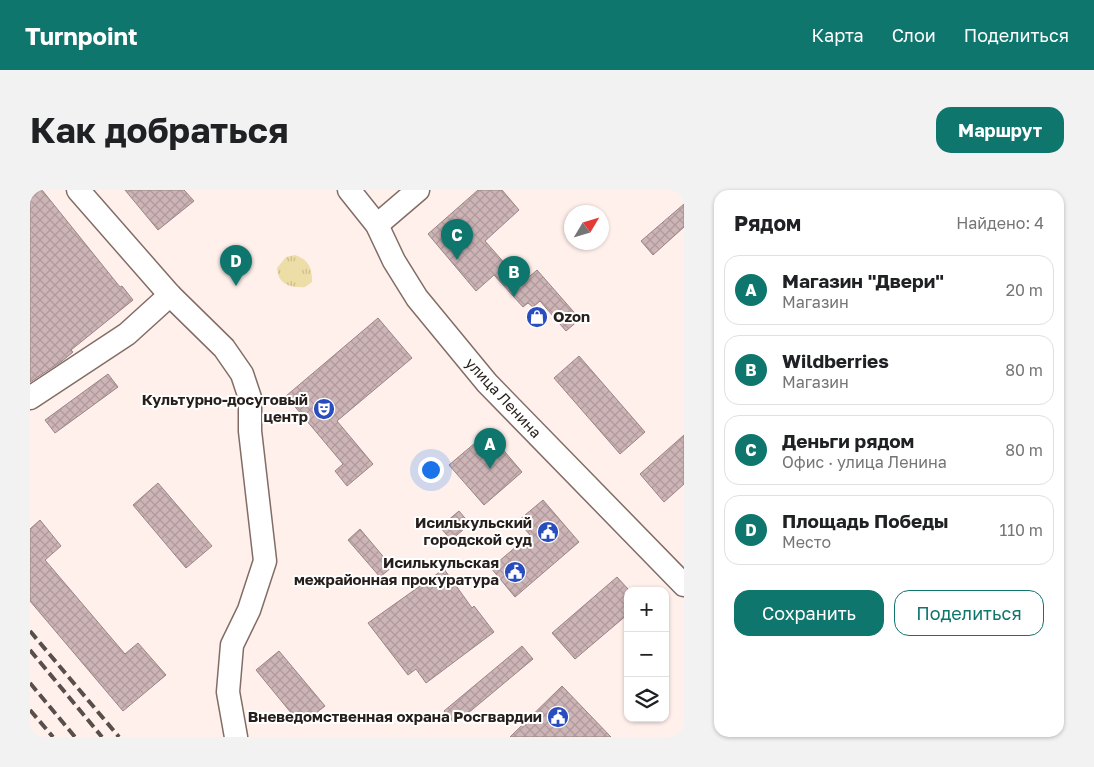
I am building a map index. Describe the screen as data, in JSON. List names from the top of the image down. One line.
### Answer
{"streets":{"street":["улица Ленина"]},"places":{"shop":["Ozon"],"theatre":["Культурно-досуговый центр"],"public building":["Исилькульский городской суд","Исилькульская межрайонная прокуратура","Вневедомственная охрана Росгвардии"]},"north":"top right","page":{"header":"Turnpoint","nav":["Карта","Слои","Поделиться"],"buttons":["Маршрут",["Сохранить","Поделиться"]],"title":"Как добраться","heading":["Рядом","Найдено: 4"],"pins":["C","D","B","A"],"list":[{"mark":"A","name":"Магазин \"Двери\"","note":"Магазин","value":"20 m"},{"mark":"B","name":"Wildberries","note":"Магазин","value":"80 m"},{"mark":"C","name":"Деньги рядом","note":"Офис · улица Ленина","value":"80 m"},{"mark":"D","name":"Площадь Победы","note":"Место","value":"110 m"}],"map_buttons":["+","−"]}}
